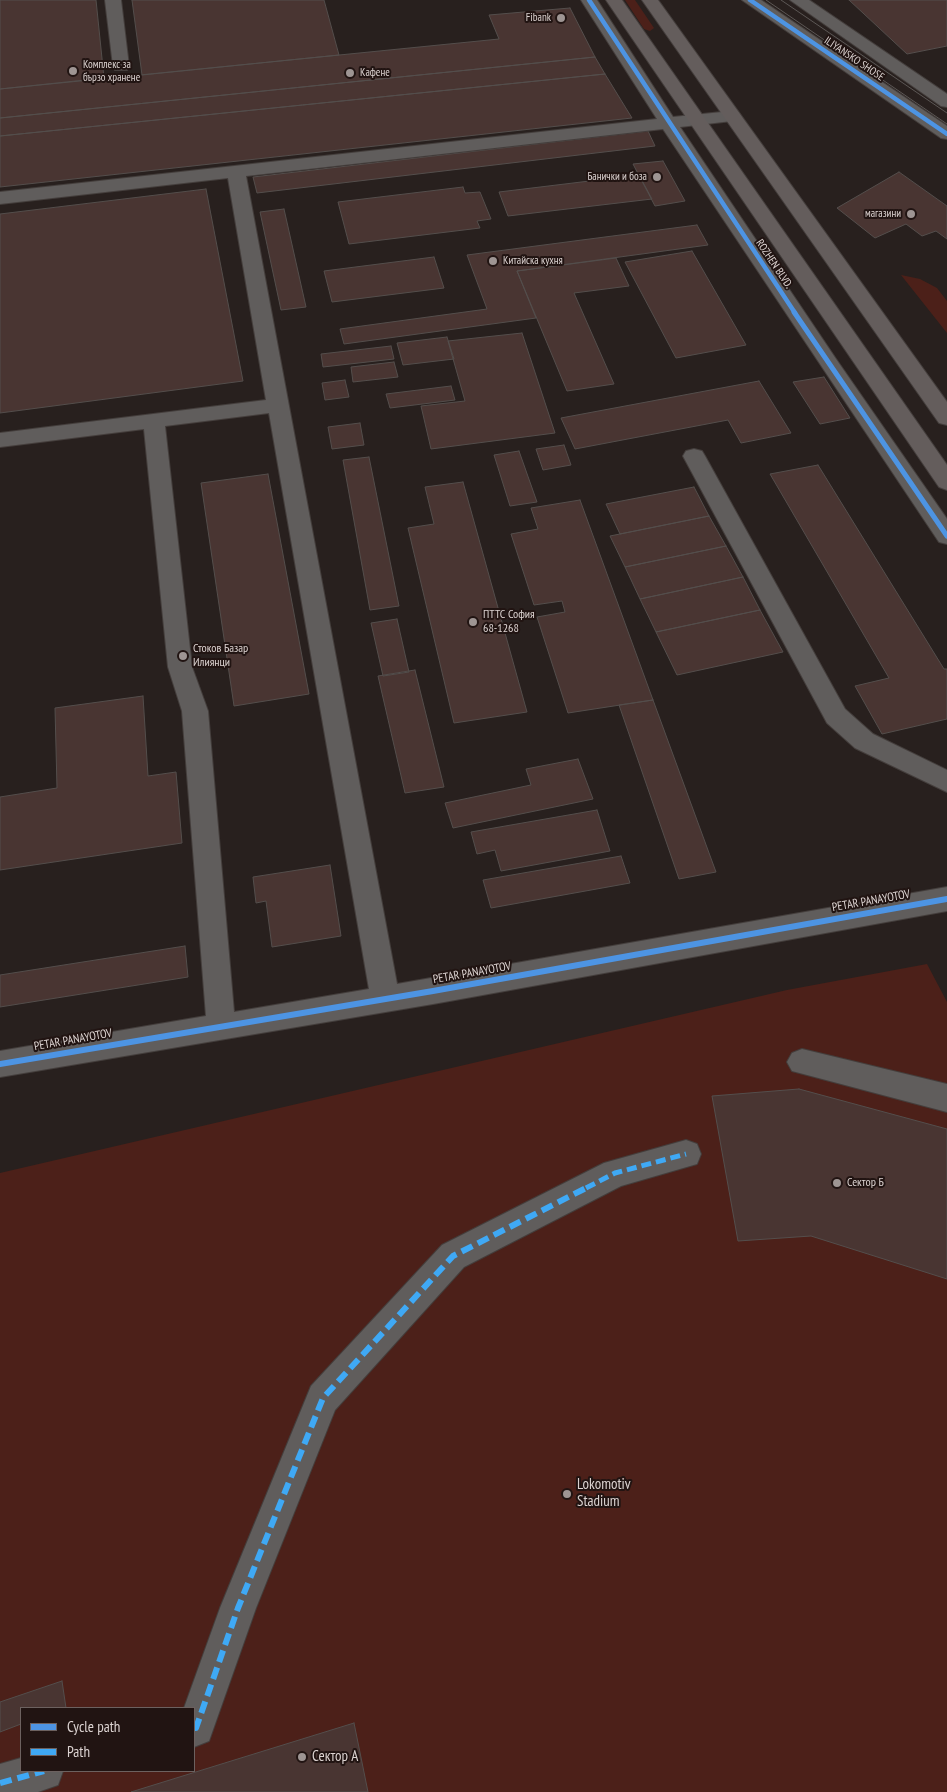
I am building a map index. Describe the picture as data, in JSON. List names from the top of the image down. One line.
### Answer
{"streets":{"main road":["ROZHEN BLVD."],"street":["ILIYANSKO SHOSE","PETAR PANAYOTOV"]},"places":["Fibank","Комплекс за бързо хранене","Кафене","Банички и боза","магазини","Китайска кухня","ПТТС София 68-1268","Стоков Базар Илиянци","Сектор Б","Lokomotiv Stadium","Сектор А"],"legend":["Cycle path","Path"]}
